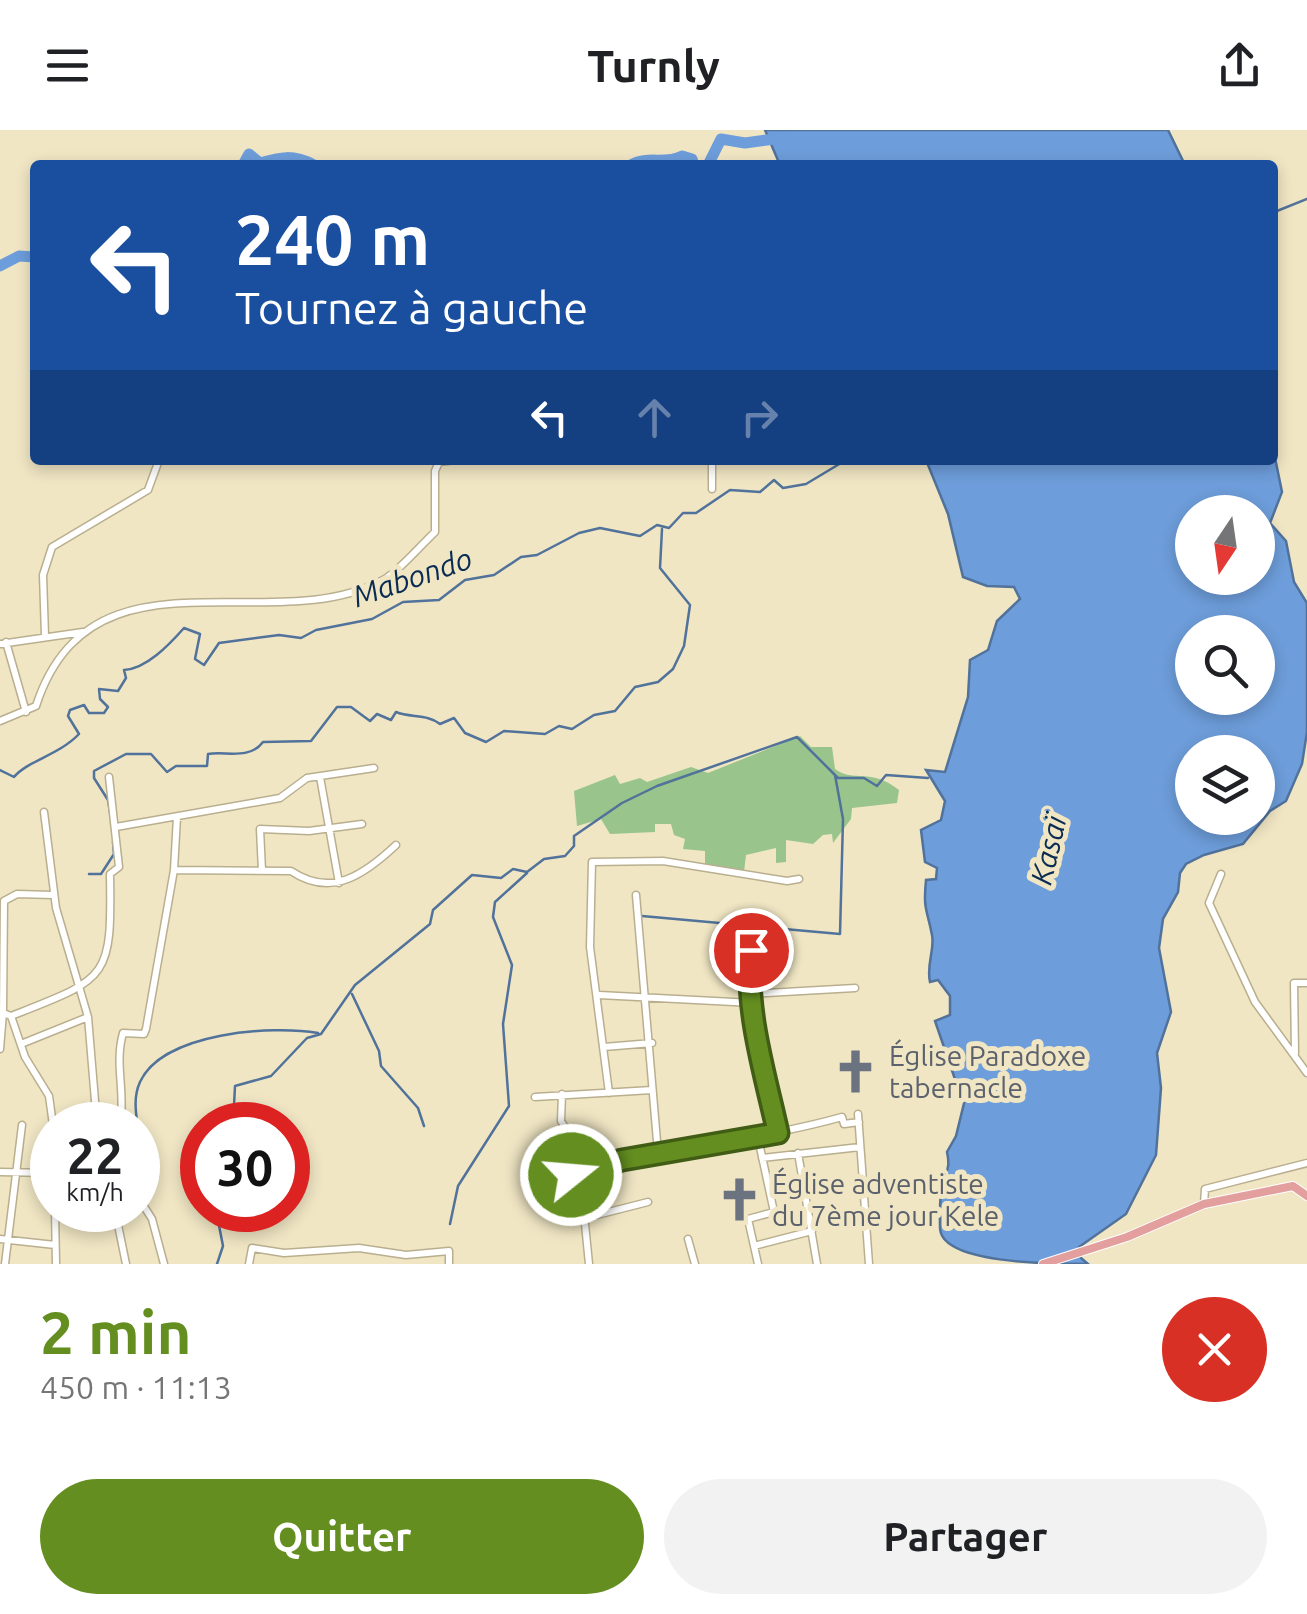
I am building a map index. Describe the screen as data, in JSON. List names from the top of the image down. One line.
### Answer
{"water":["Mabondo","Kasaï"],"places":{"church":["Église Paradoxe tabernacle","Église adventiste du 7ème jour Kele"]},"north":"bottom","page":{"header":"Turnly","turn":["240 m","Tournez à gauche"],"speed":"22 km/h","limit":"30","heading":["2 min","450 m · 11:13"],"buttons":["Quitter","Partager"]}}
